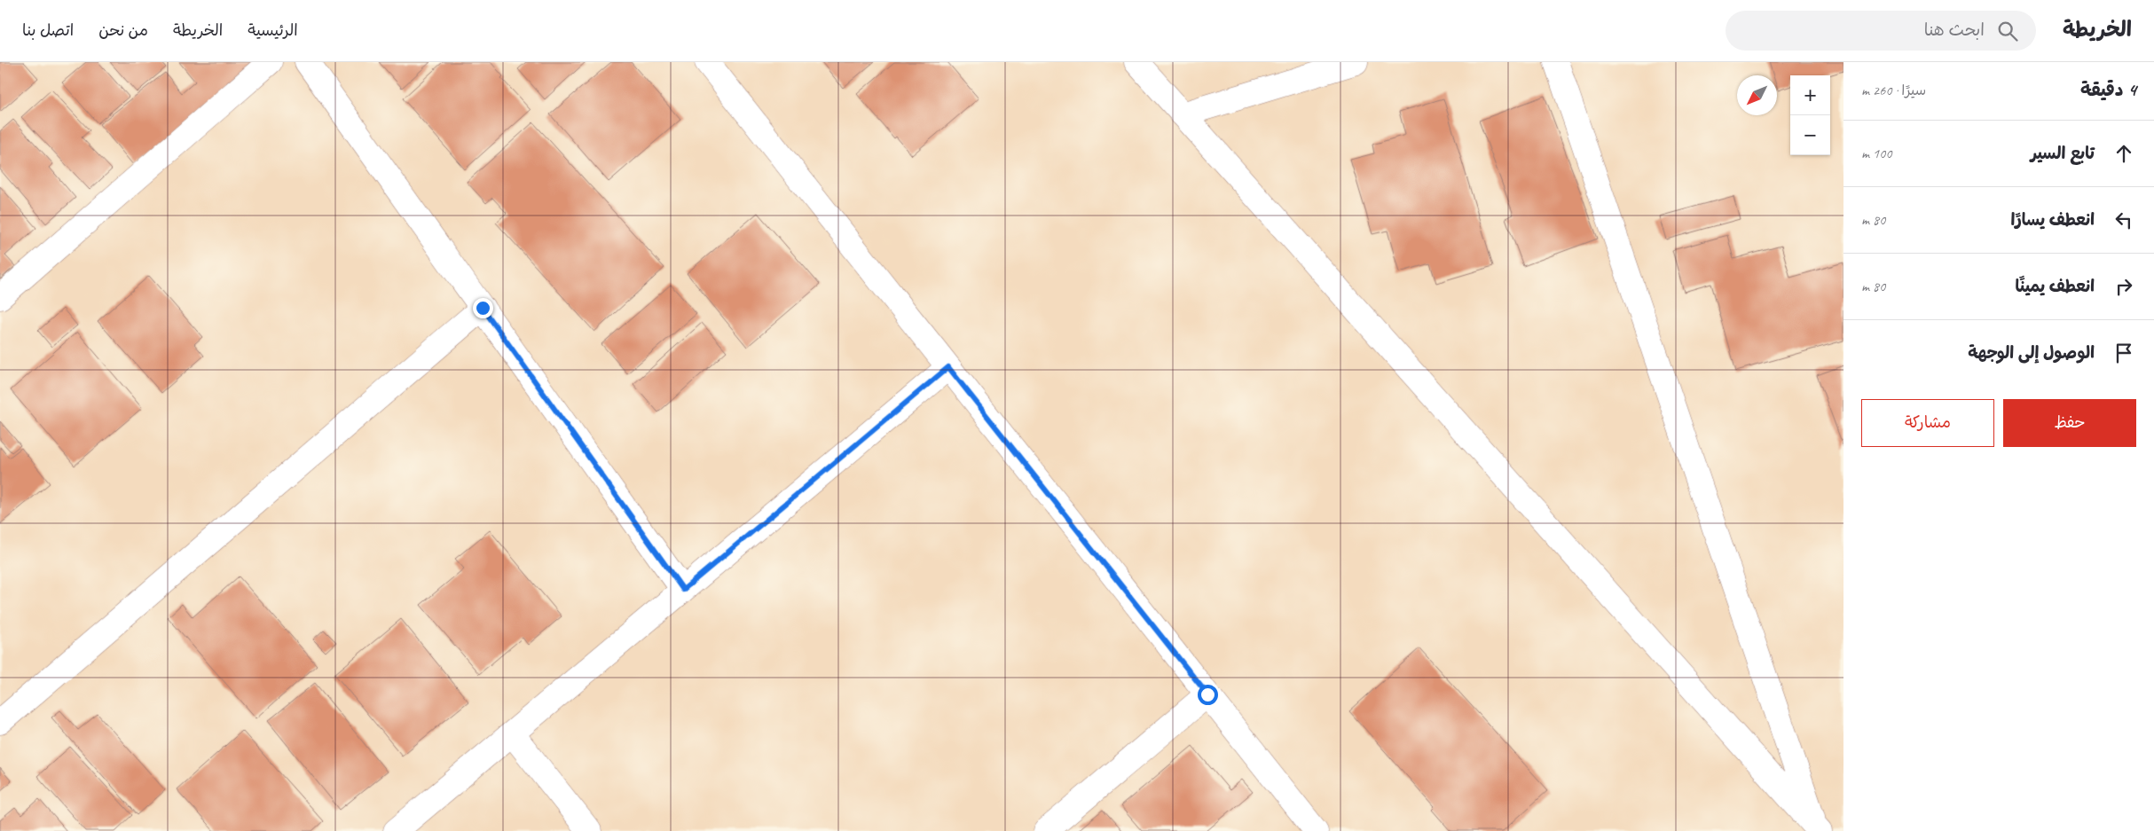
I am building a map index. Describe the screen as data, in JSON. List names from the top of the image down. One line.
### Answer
{"north":"bottom left","page":{"header":"الخريطة","search":"ابحث هنا","nav":["الرئيسية","الخريطة","من نحن","اتصل بنا"],"heading":["4 دقيقة","سيرًا · 260 m"],"map_buttons":["+","−"],"list":[["تابع السير","100 m"],["انعطف يسارًا","80 m"],["انعطف يمينًا","80 m"],"الوصول إلى الوجهة"],"buttons":["حفظ","مشاركة"]}}
